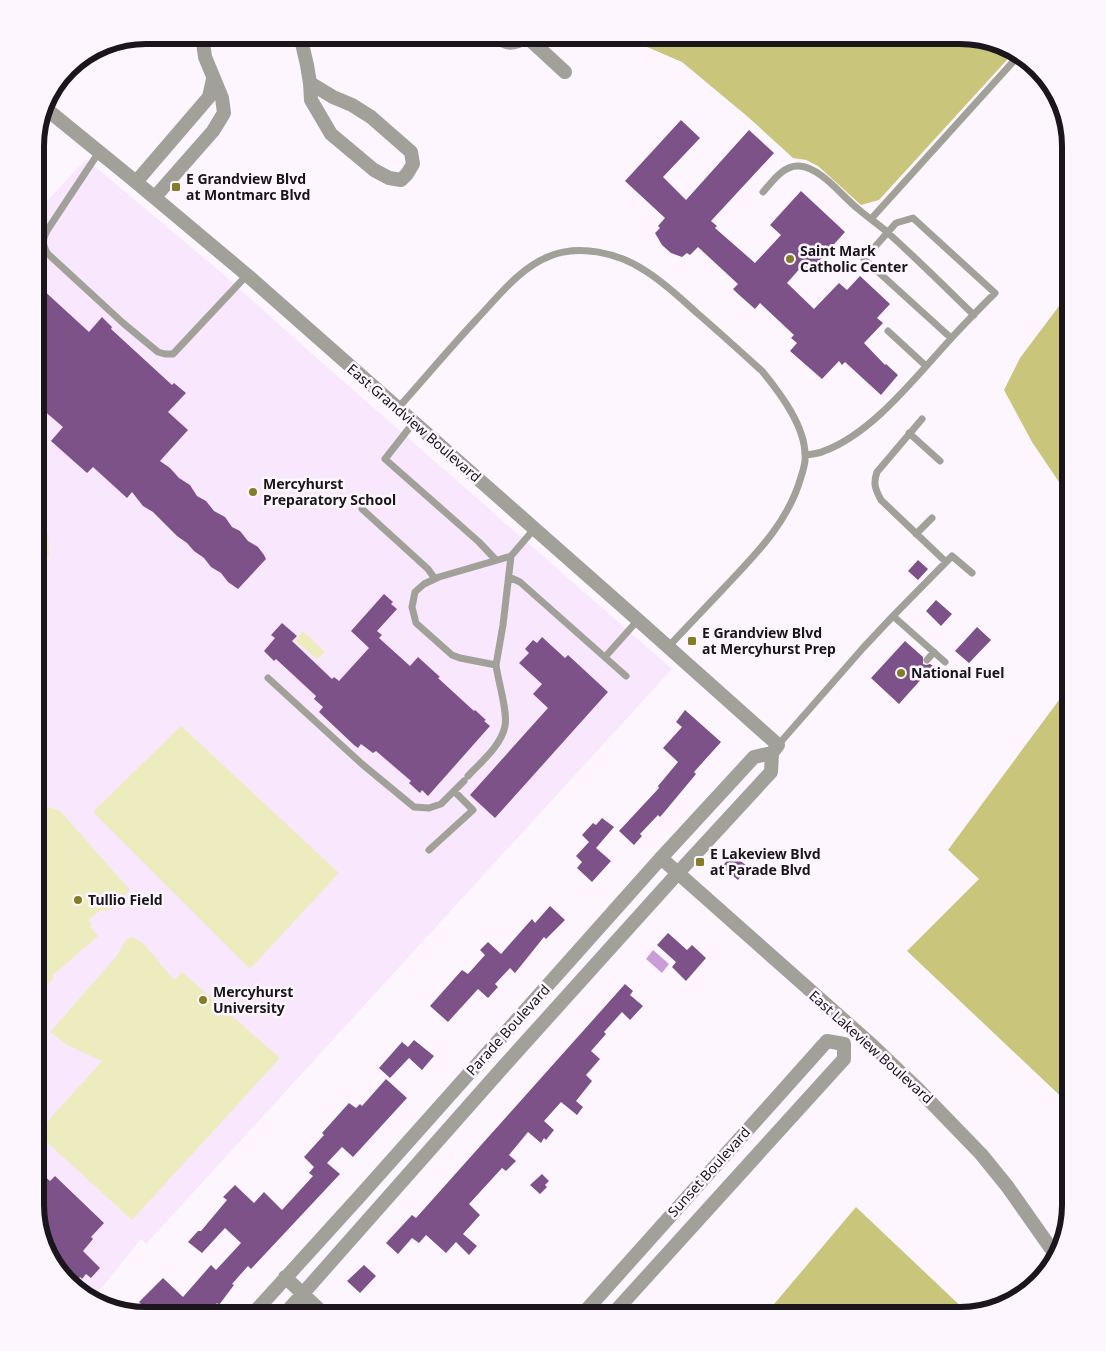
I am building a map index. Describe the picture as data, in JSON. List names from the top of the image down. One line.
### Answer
{"streets":{"street":["East Grandview Boulevard","Parade Boulevard","East Lakeview Boulevard","Sunset Boulevard"]},"crossings":[["East Grandview Boulevard","Parade Boulevard"],["Parade Boulevard","East Lakeview Boulevard"],["East Lakeview Boulevard","Sunset Boulevard"]],"places":{"transit":["E Grandview Blvd at Montmarc Blvd","E Grandview Blvd at Mercyhurst Prep","E Lakeview Blvd at Parade Blvd"],"other":["Saint Mark Catholic Center","Mercyhurst Preparatory School","National Fuel","Tullio Field","Mercyhurst University"]}}
